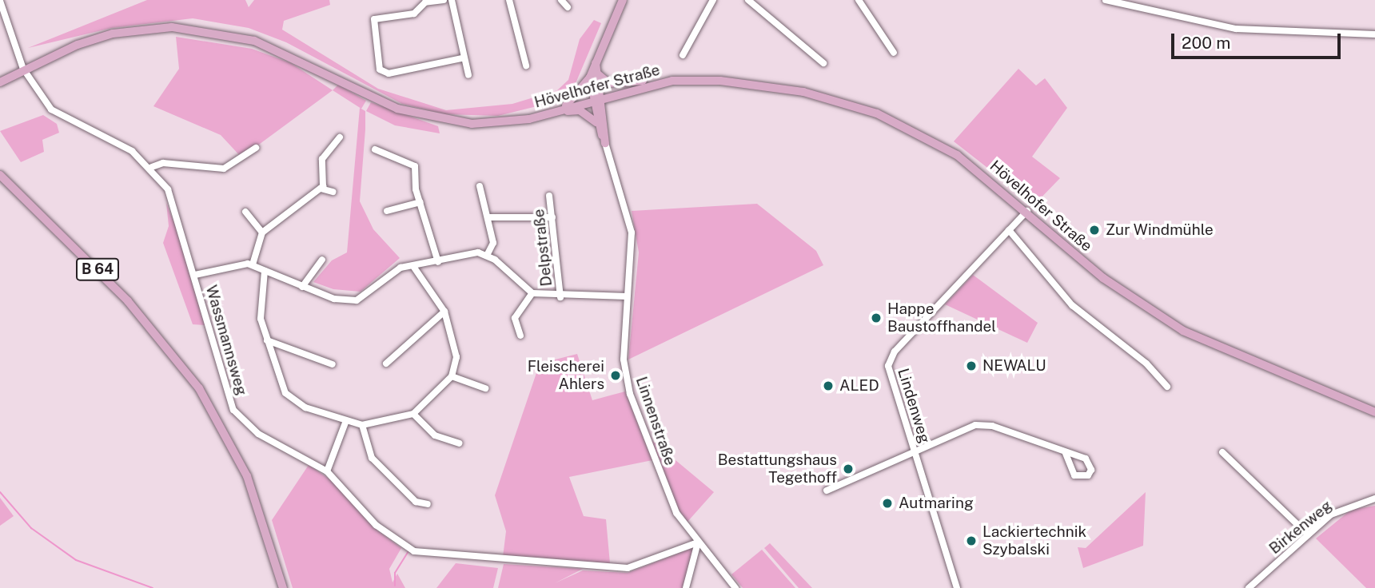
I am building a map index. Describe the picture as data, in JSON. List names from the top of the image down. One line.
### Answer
{"streets":{"main road":["Hövelhofer Straße","B 64"],"street":["Delpstraße","Wassmannsweg","Lindenweg","Linnenstraße","Birkenweg"]},"crossings":[["Hövelhofer Straße","Wassmannsweg"],["Hövelhofer Straße","Lindenweg"],["Wassmannsweg","Linnenstraße"]],"places":["Zur Windmühle","Happe Baustoffhandel","NEWALU","Fleischerei Ahlers","ALED","Bestattungshaus Tegethoff","Autmaring","Lackiertechnik Szybalski"],"scale_bar":"200 m"}
